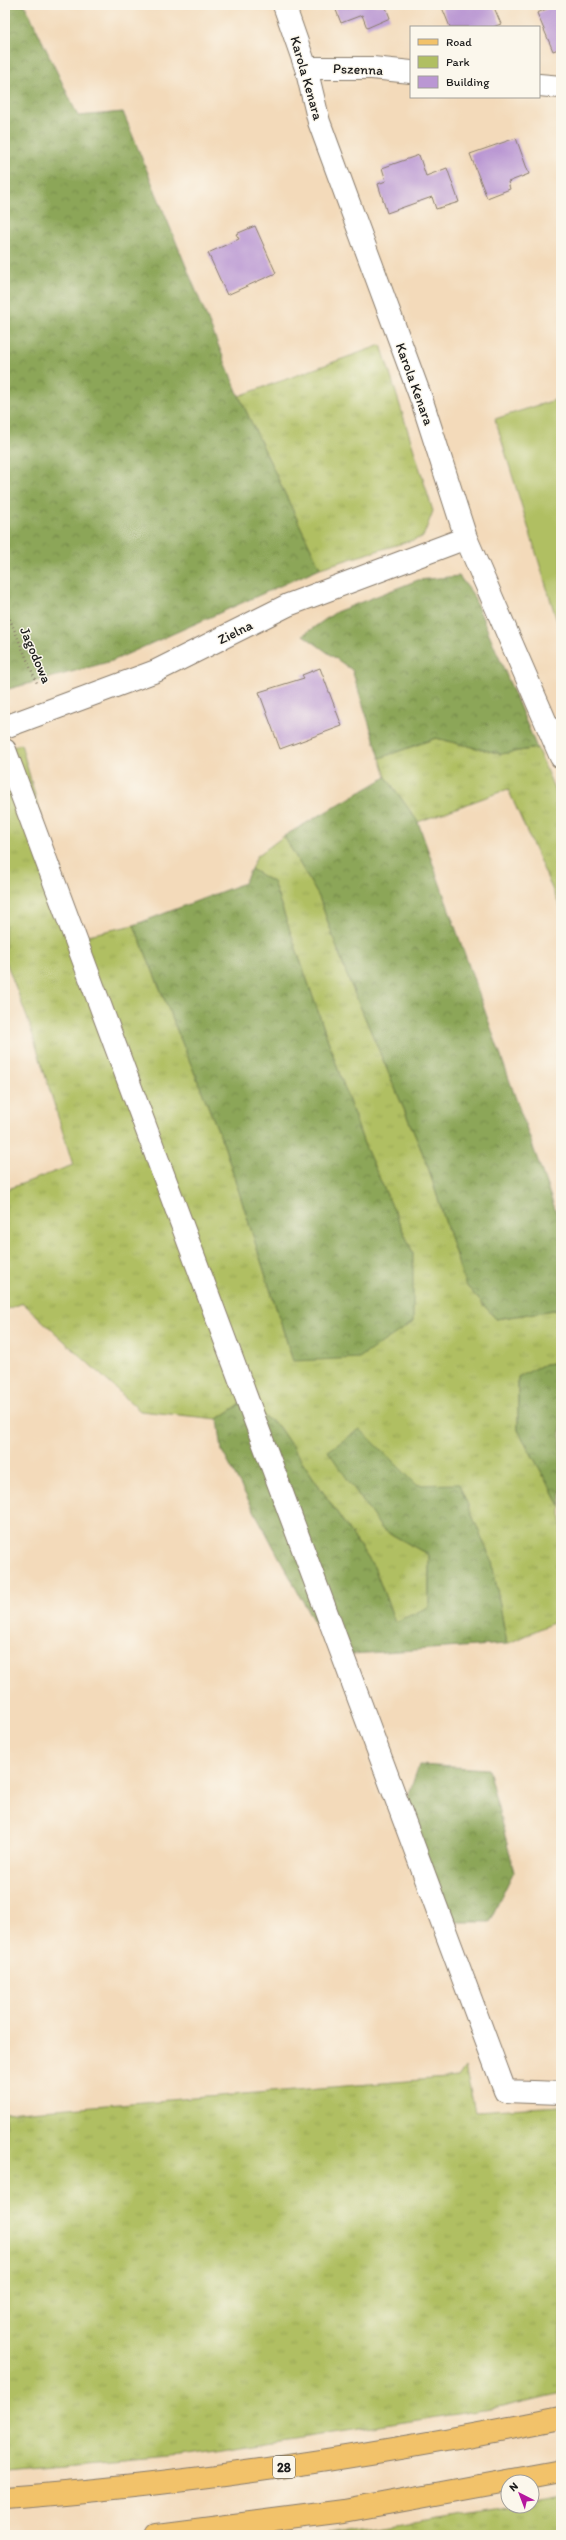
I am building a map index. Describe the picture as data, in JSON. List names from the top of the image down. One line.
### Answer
{"streets":{"main road":["28"],"street":["Pszenna","Karola Kenara","Zielna"],"path":["Jagodowa"]},"crossings":[["Pszenna","Karola Kenara"],["Karola Kenara","Zielna"],["Zielna","Jagodowa"]],"legend":["Road","Park","Building"],"north":"top left"}
